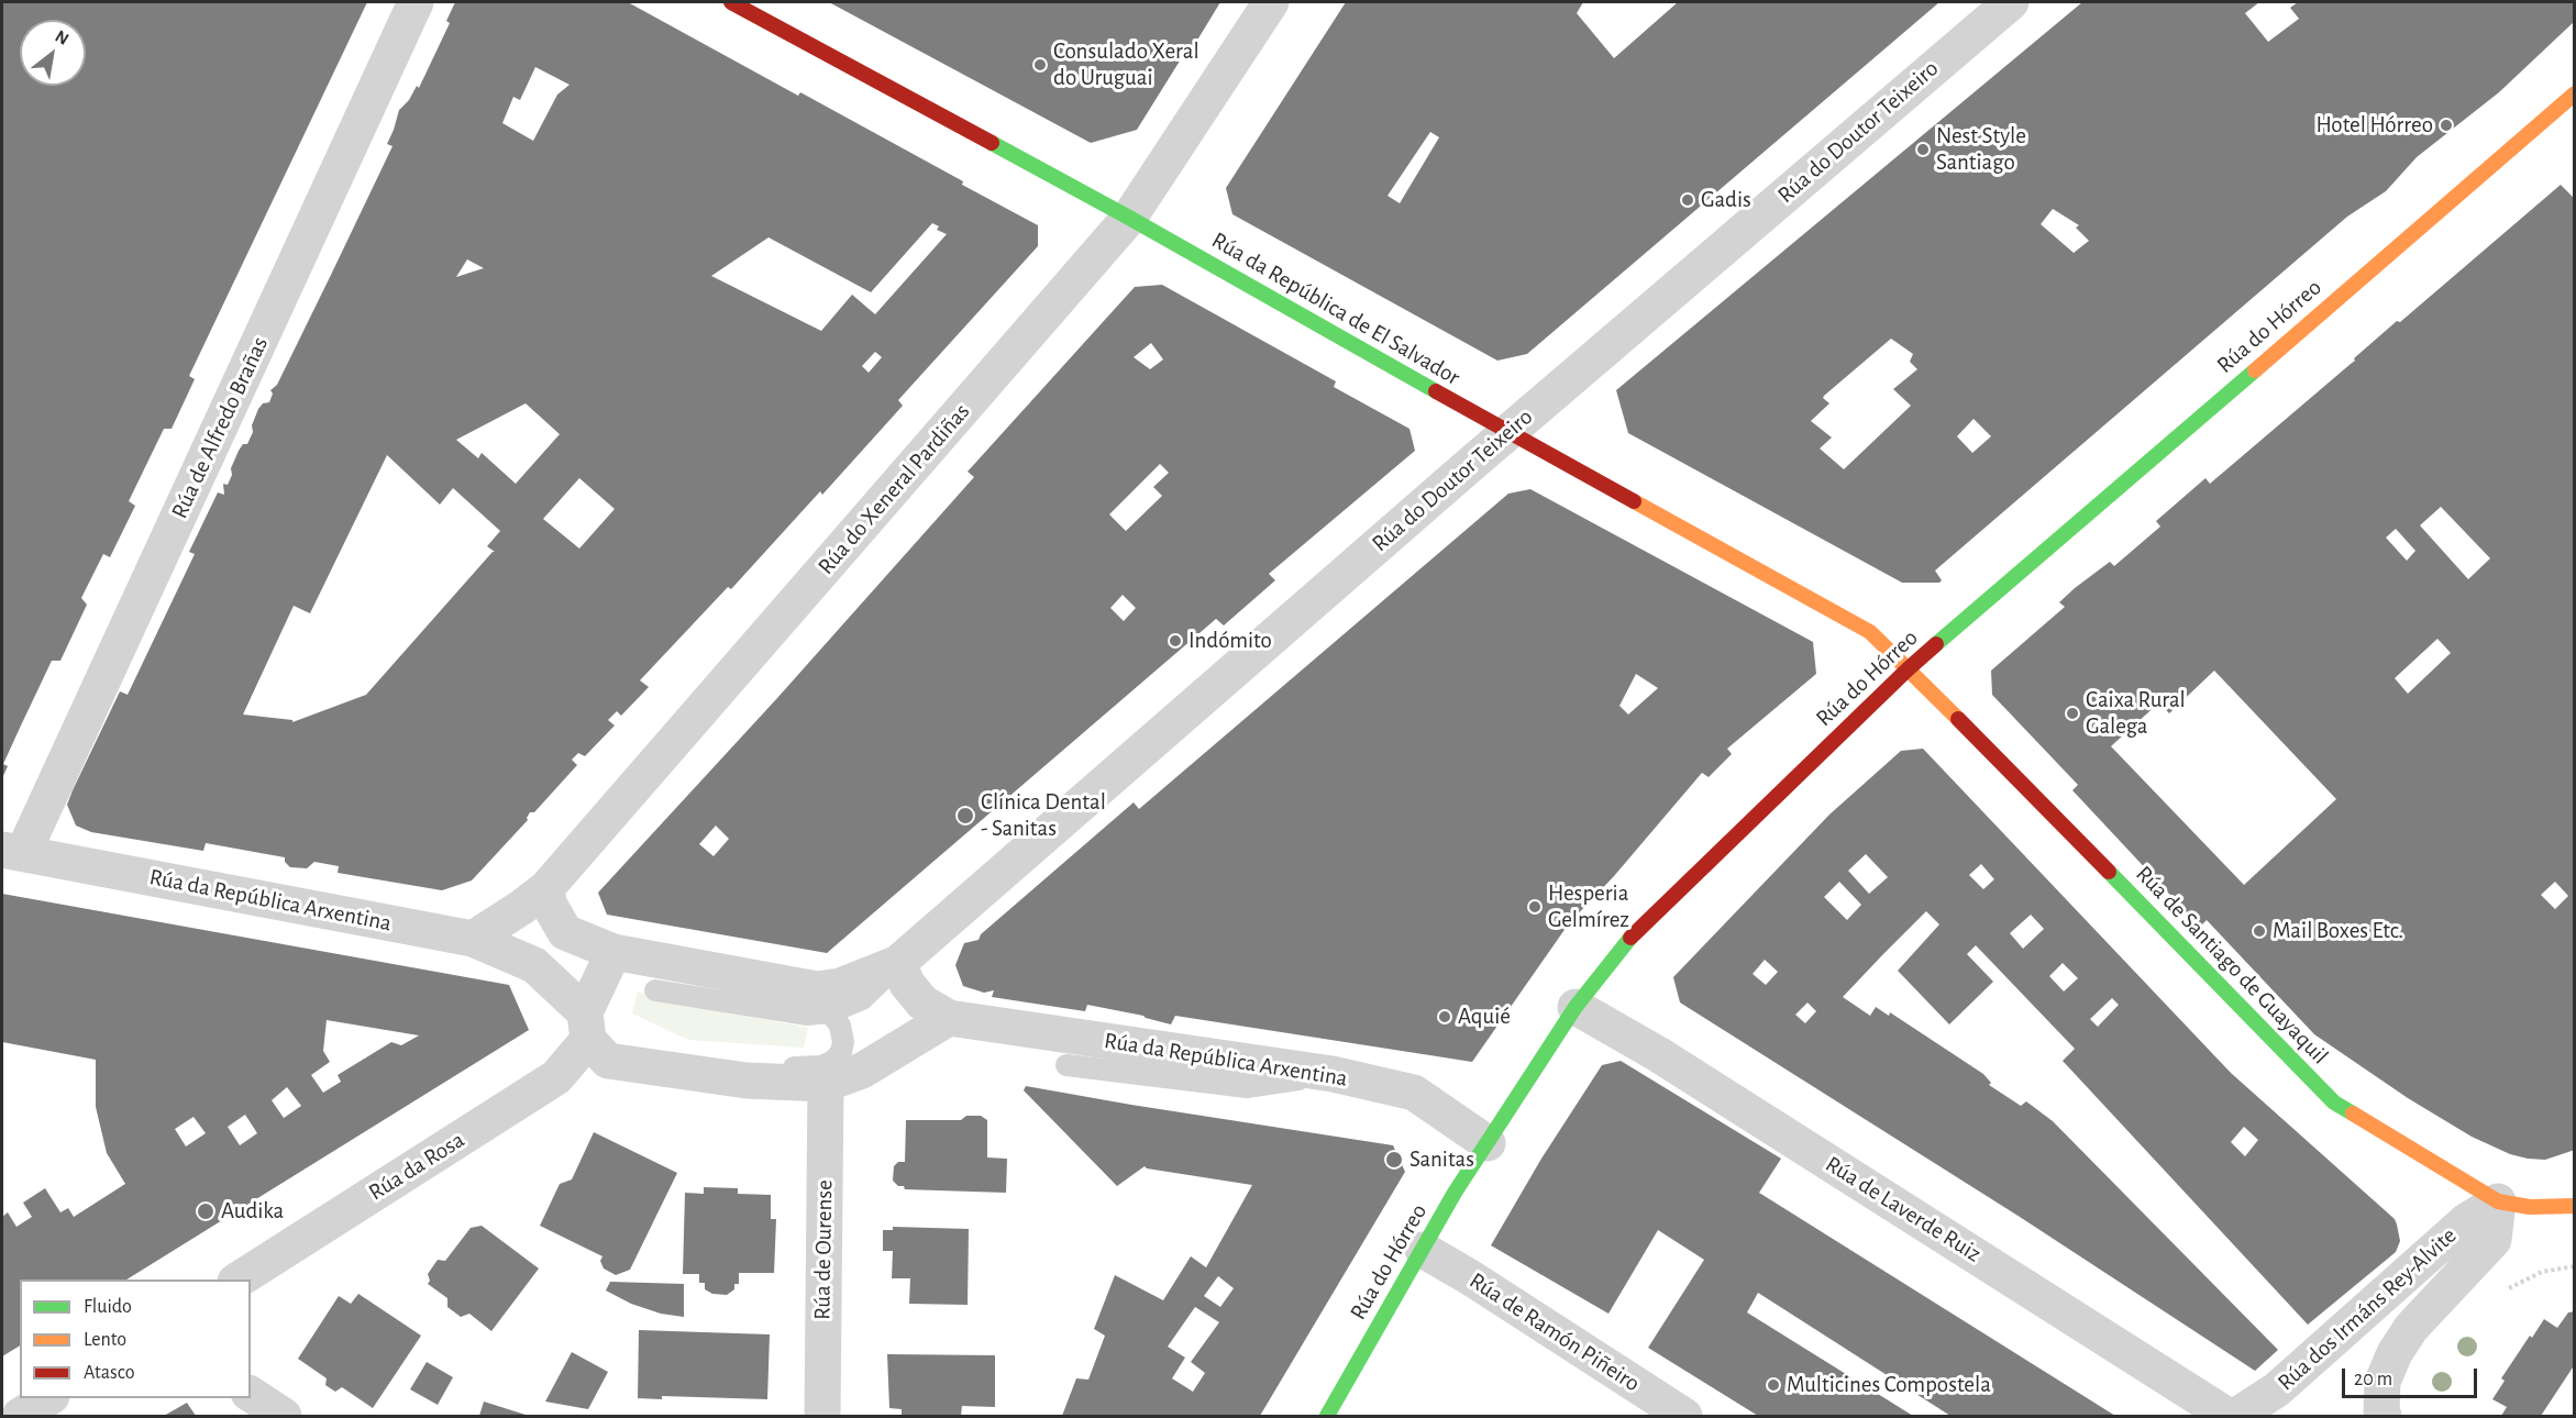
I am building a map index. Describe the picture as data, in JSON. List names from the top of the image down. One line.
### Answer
{"streets":{"street":["Rúa do Doutor Teixeiro","Rúa da República de El Salvador","Rúa do Hórreo","Rúa de Alfredo Brañas","Rúa do Xeneral Pardiñas","Rúa da República Arxentina","Rúa de Santiago de Guayaquil","Rúa da Rosa","Rúa de Laverde Ruiz","Rúa de Ourense","Rúa dos Irmáns Rey-Alvite","Rúa de Ramón Piñeiro"]},"crossings":[["Rúa do Doutor Teixeiro","Rúa da República de El Salvador"],["Rúa do Doutor Teixeiro","Rúa do Xeneral Pardiñas"],["Rúa do Doutor Teixeiro","Rúa da Rosa"],["Rúa da República de El Salvador","Rúa do Hórreo"],["Rúa da República de El Salvador","Rúa do Xeneral Pardiñas"],["Rúa da República de El Salvador","Rúa de Santiago de Guayaquil"],["Rúa do Hórreo","Rúa da República Arxentina"],["Rúa do Hórreo","Rúa de Santiago de Guayaquil"],["Rúa do Hórreo","Rúa de Laverde Ruiz"],["Rúa do Hórreo","Rúa de Ramón Piñeiro"],["Rúa de Alfredo Brañas","Rúa da República Arxentina"],["Rúa do Xeneral Pardiñas","Rúa da República Arxentina"],["Rúa da República Arxentina","Rúa da Rosa"],["Rúa de Santiago de Guayaquil","Rúa dos Irmáns Rey-Alvite"]],"places":["Consulado Xeral do Uruguai","Hotel Hórreo","Nest Style Santiago","Gadis","Indómito","Caixa Rural Galega","Clínica Dental - Sanitas","Hesperia Gelmírez","Mail Boxes Etc.","Aquié","Sanitas","Audika","Multicines Compostela"],"legend":["Fluido","Lento","Atasco"],"scale_bar":"20 m","north":"top right"}
